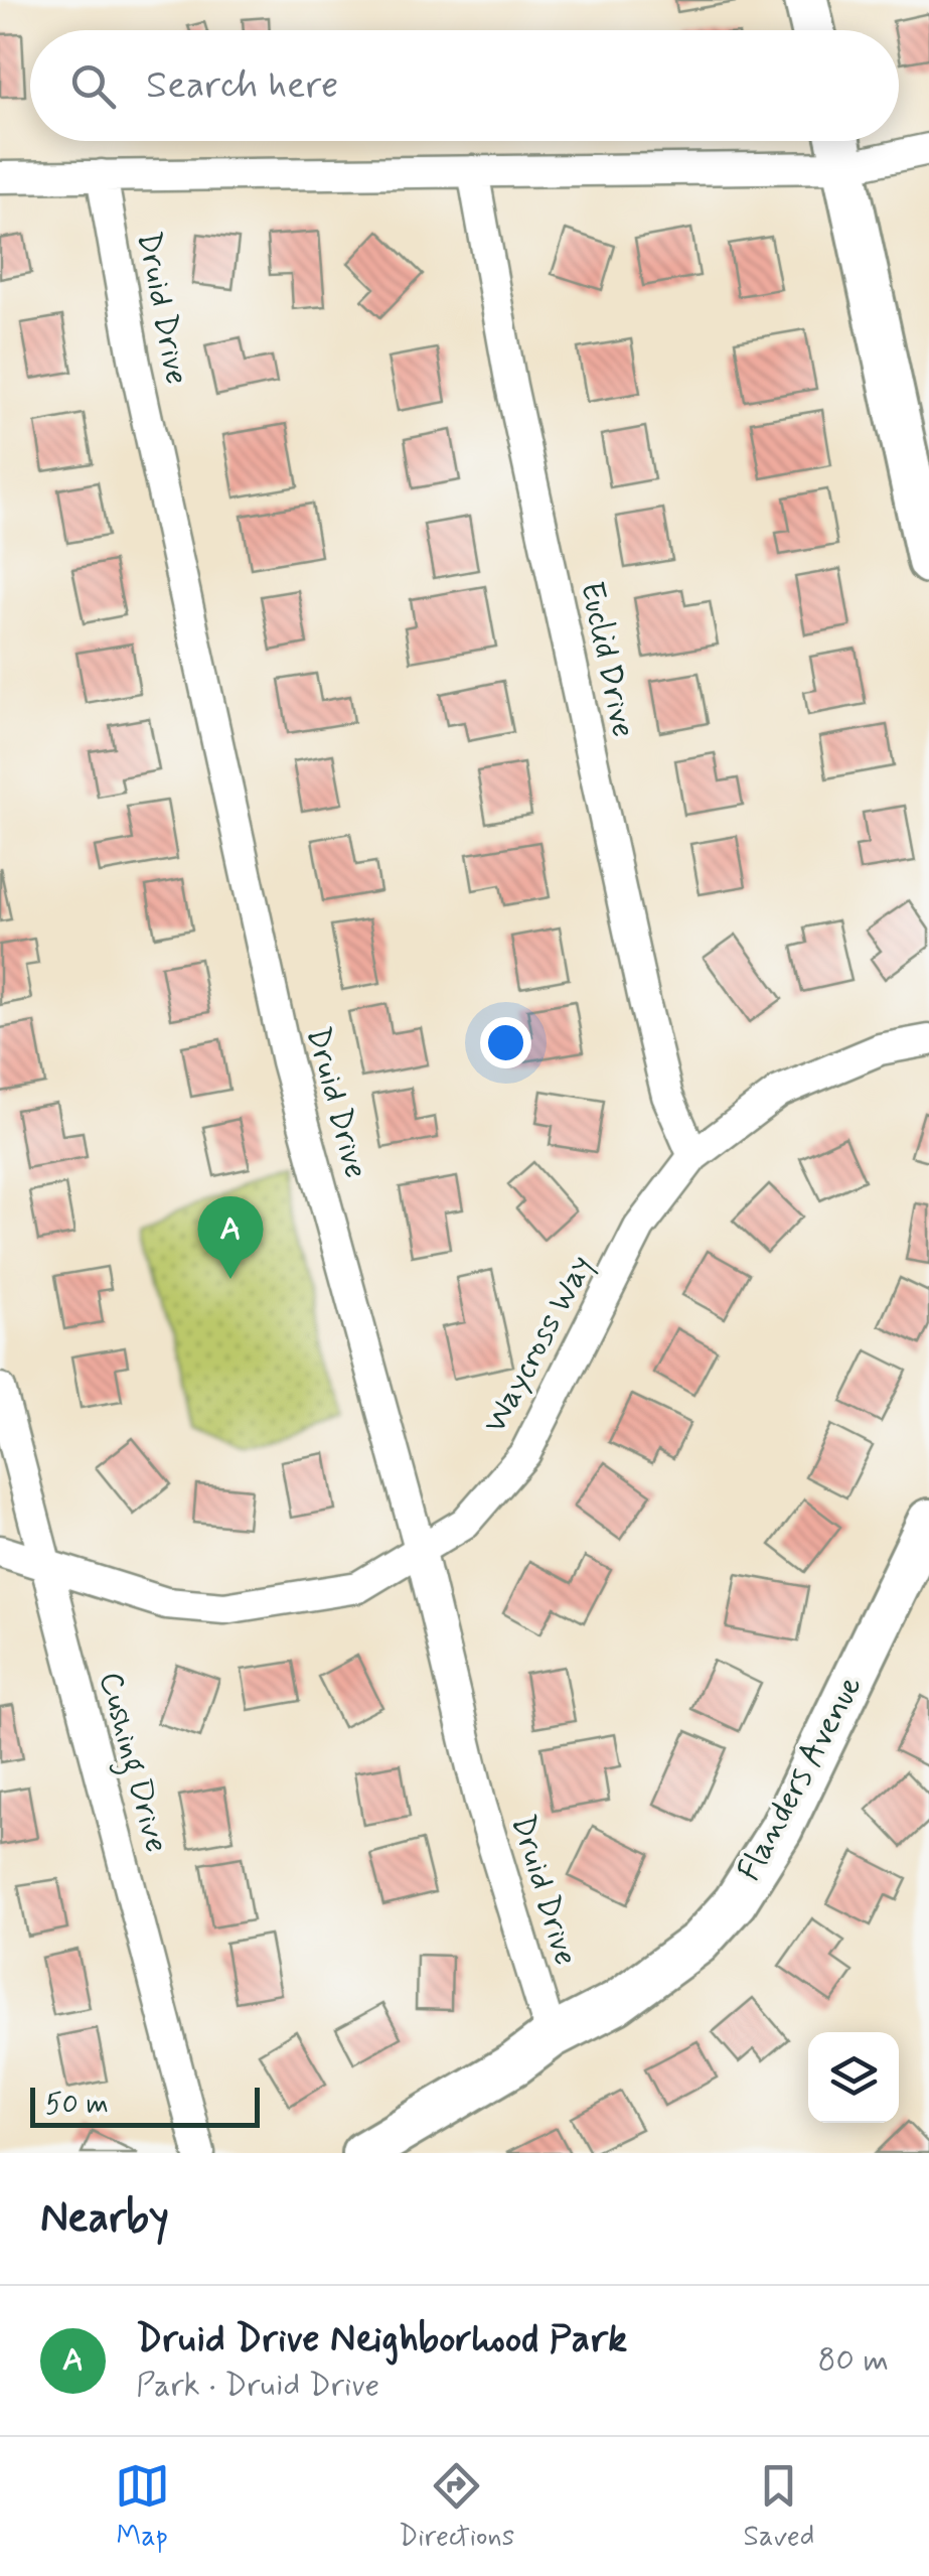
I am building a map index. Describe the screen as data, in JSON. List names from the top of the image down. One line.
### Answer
{"streets":{"street":["Druid Drive","Euclid Drive","Waycross Way","Cushing Drive","Flanders Avenue"]},"crossings":[["Druid Drive","Waycross Way"],["Druid Drive","Flanders Avenue"],["Euclid Drive","Waycross Way"],["Waycross Way","Cushing Drive"]],"scale_bar":"50 m","page":{"search":"Search here","pins":"A","scale":"50 m","heading":"Nearby","list":[{"mark":"A","name":"Druid Drive Neighborhood Park","note":"Park · Druid Drive","value":"80 m"}],"nav":["Map","Directions","Saved"]}}
